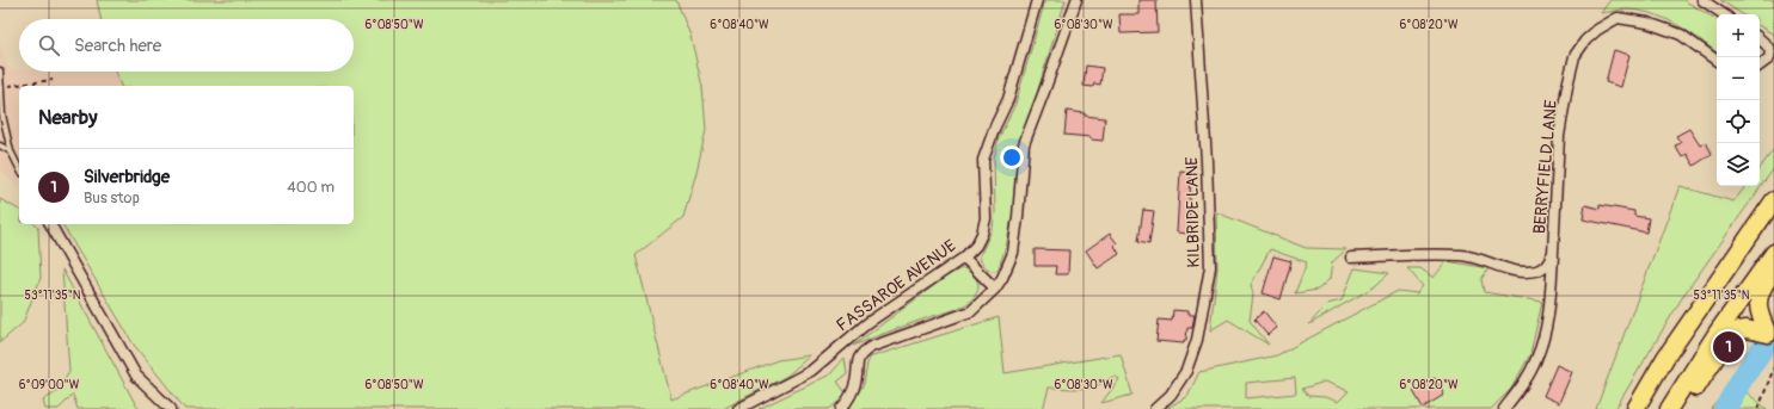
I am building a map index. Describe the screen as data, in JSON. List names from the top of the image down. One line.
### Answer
{"streets":{"street":["BERRYFIELD LANE","KILBRIDE LANE","FASSAROE AVENUE"]},"page":{"map_buttons":["+","−"],"search":"Search here","heading":"Nearby","list":[{"mark":"1","name":"Silverbridge","note":"Bus stop","value":"400 m"}],"pins":"1"},"coordinates":["6°08'50\"W","6°08'40\"W","6°08'30\"W","6°08'20\"W","53°11'35\"N","6°09'00\"W"]}
